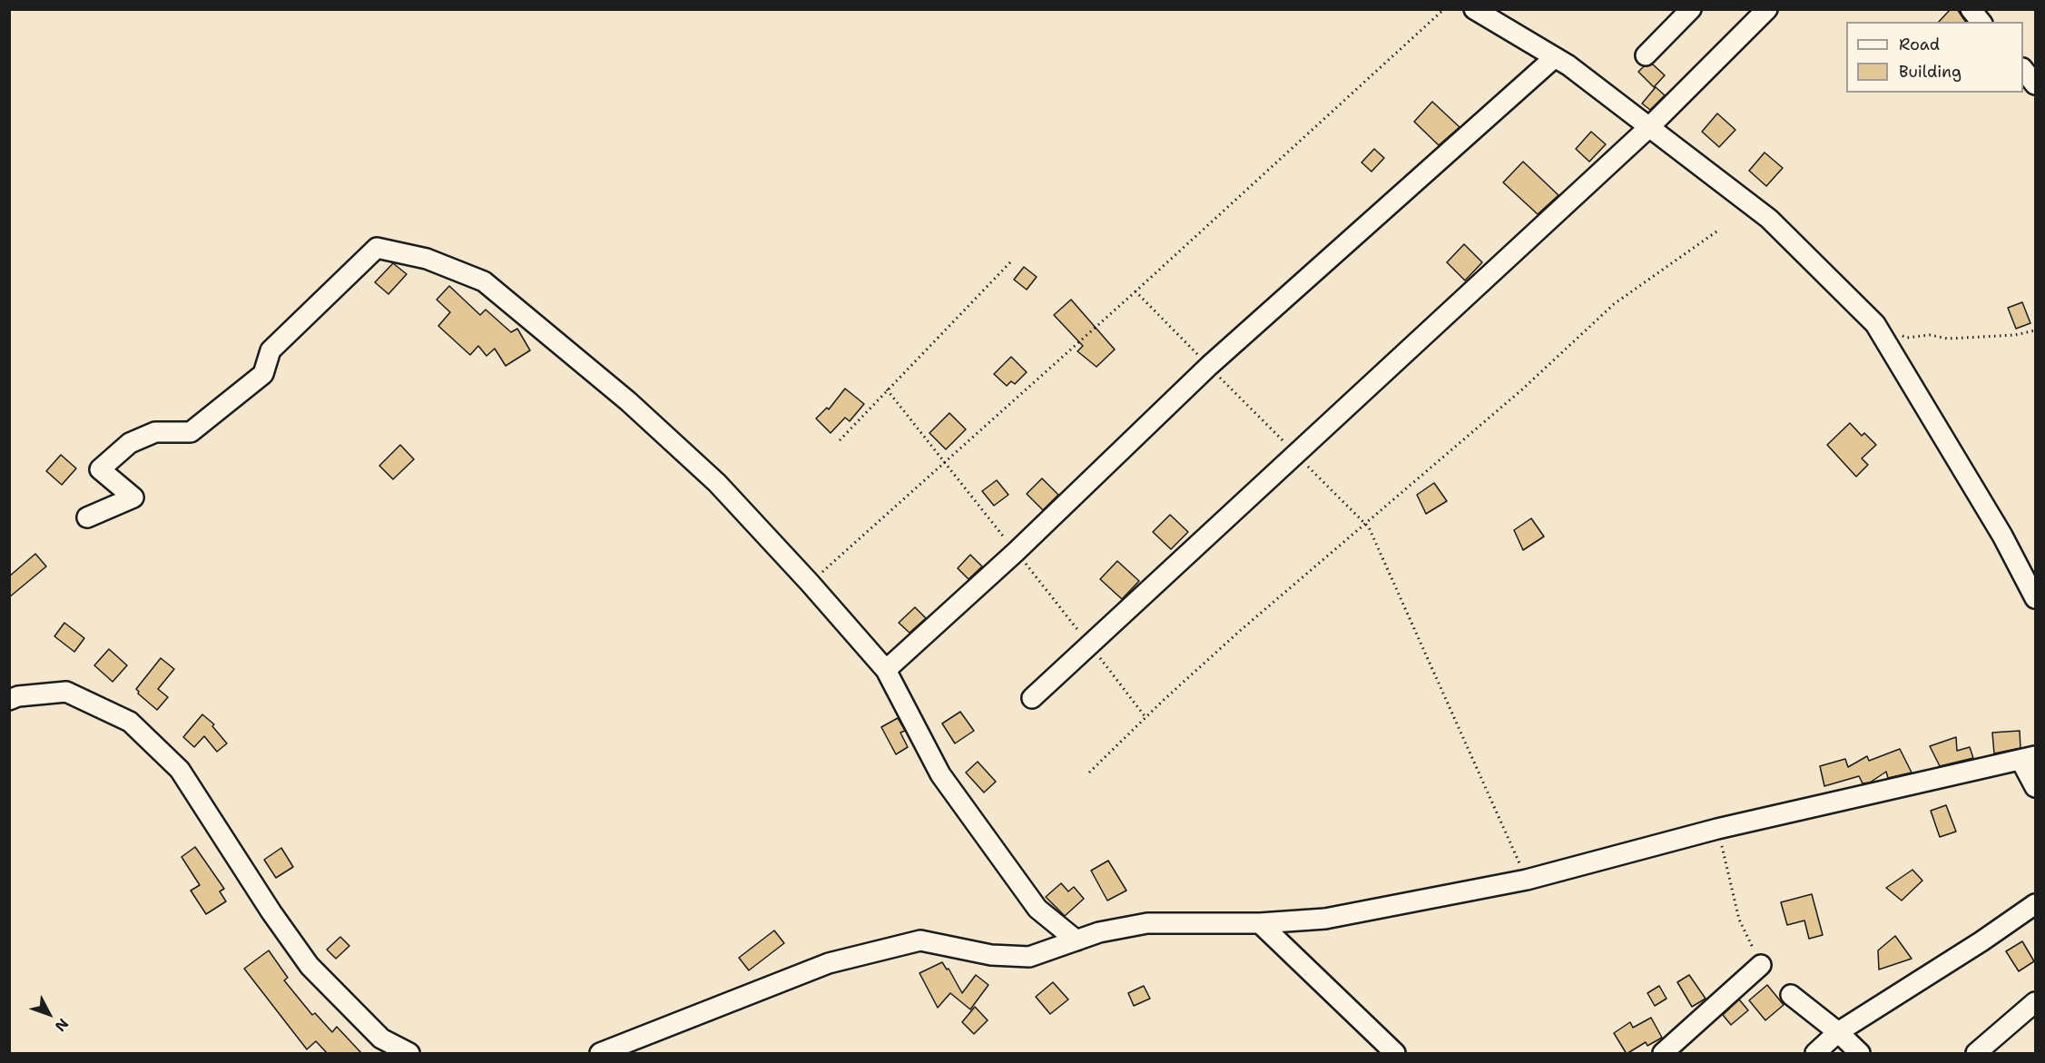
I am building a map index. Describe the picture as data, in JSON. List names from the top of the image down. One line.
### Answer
{"legend":["Road","Building"],"north":"bottom right"}
